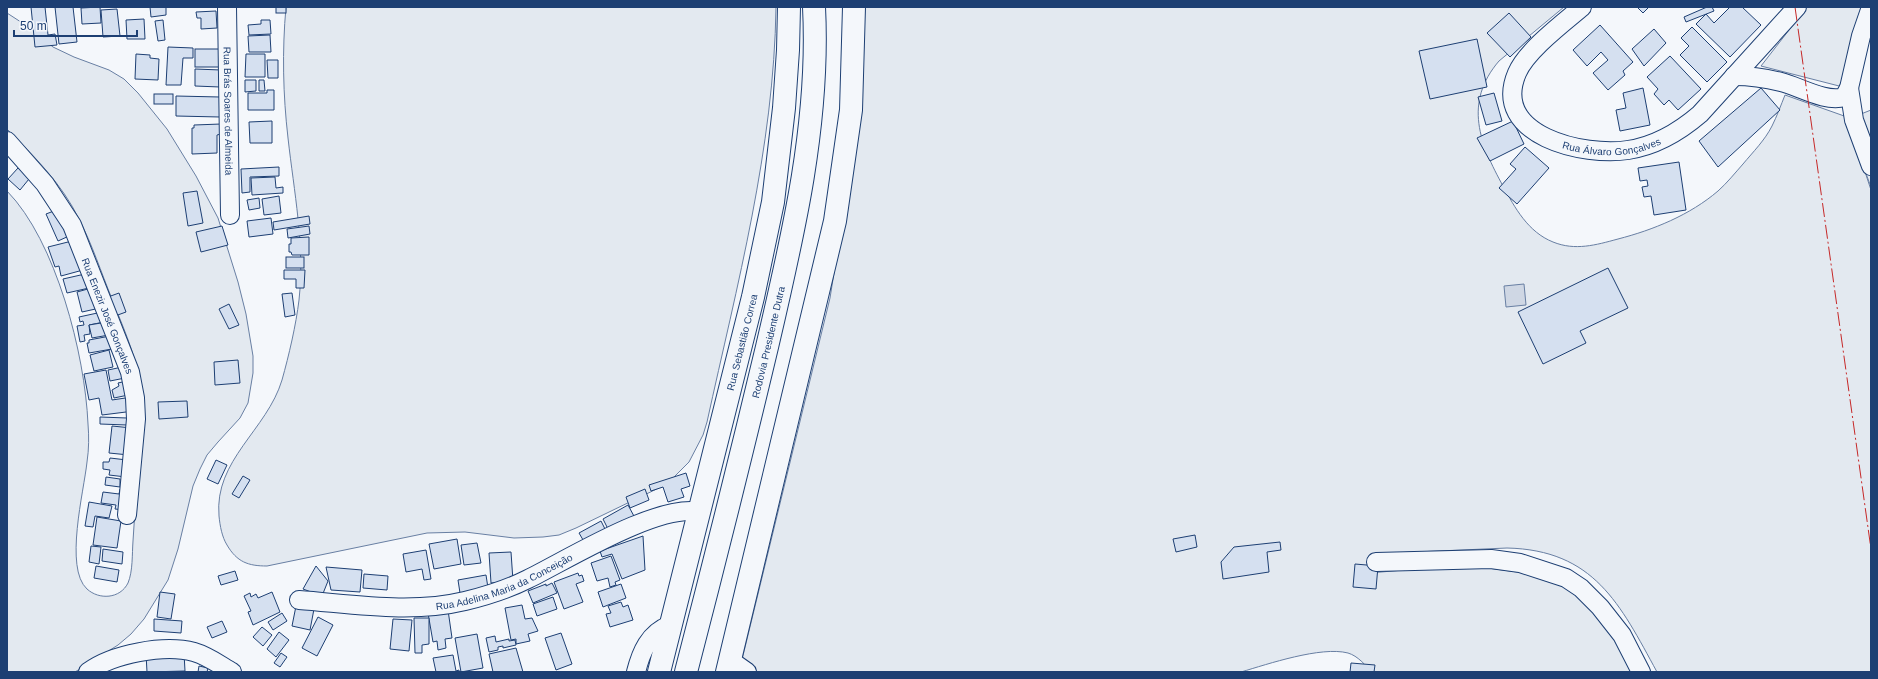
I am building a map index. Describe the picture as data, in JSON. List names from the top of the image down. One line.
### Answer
{"streets":{"main road":["Rua Sebastião Correa","Rodovia Presidente Dutra"],"street":["Rua Brás Soares de Almeida","Rua Álvaro Gonçalves","Rua Enezir José Gonçalves","Rua Adelina Maria da Conceição"]},"crossings":[["Rua Sebastião Correa","Rua Adelina Maria da Conceição"]],"scale_bar":"50 m"}
